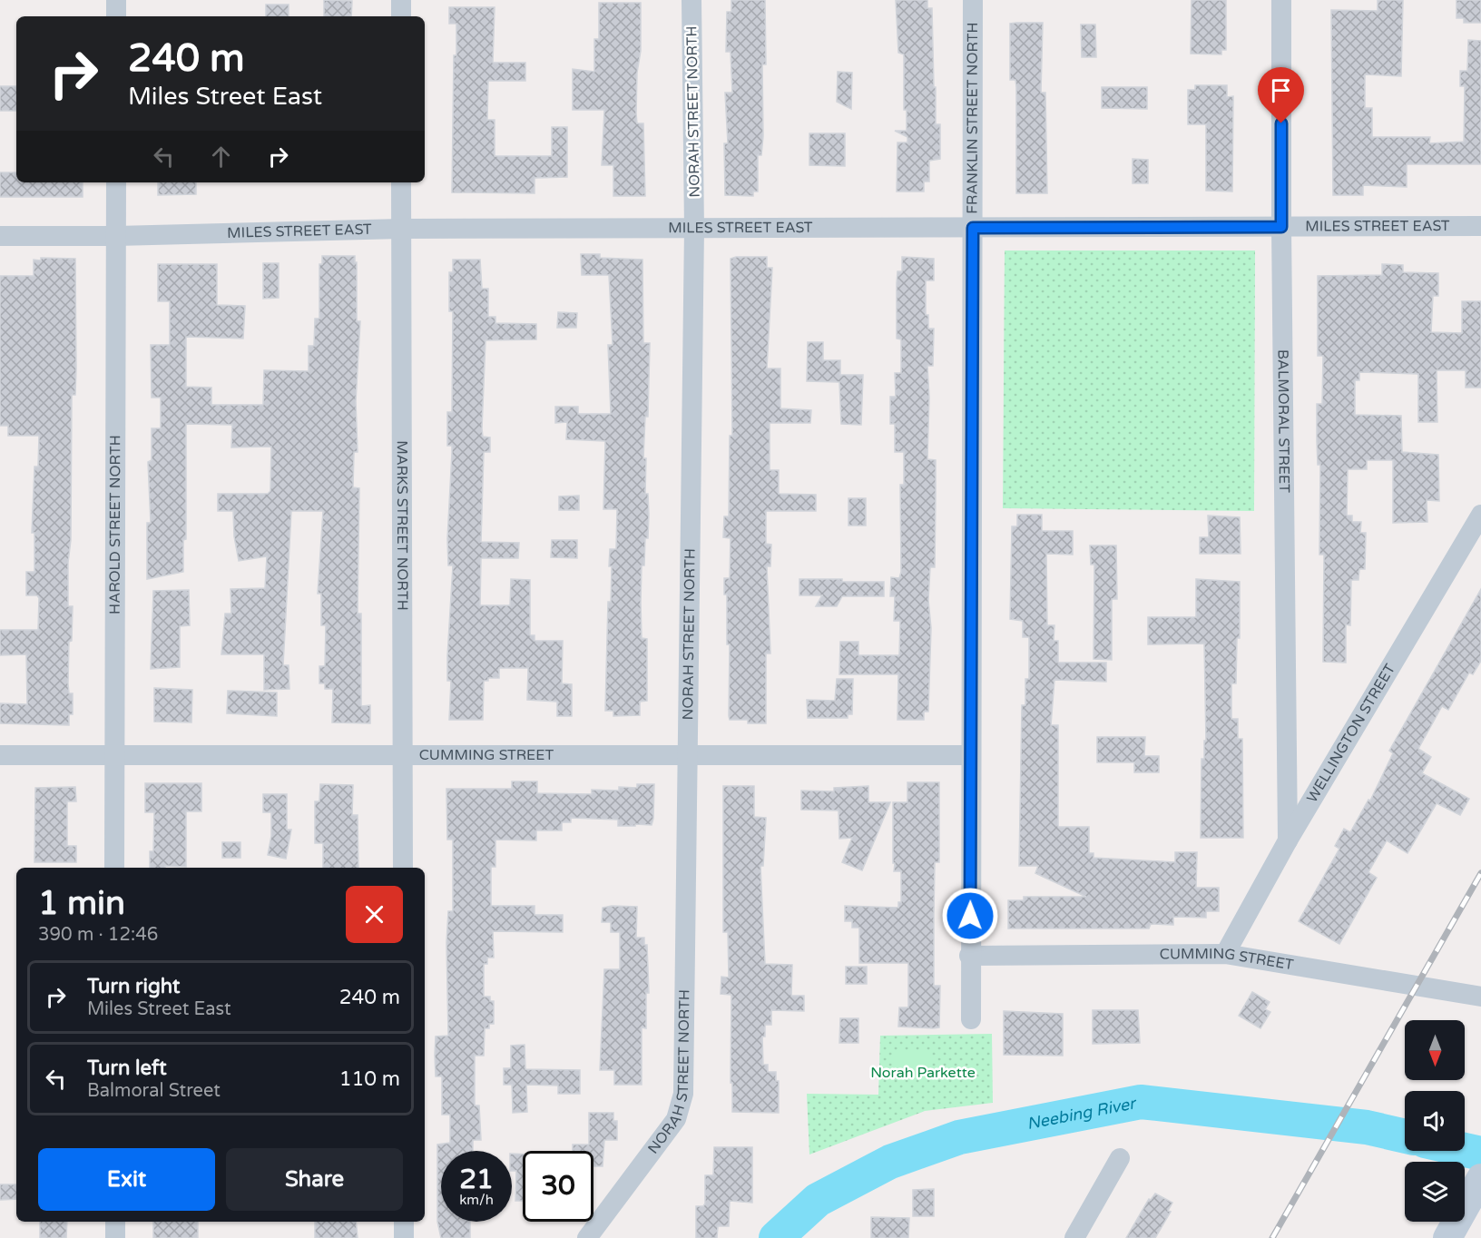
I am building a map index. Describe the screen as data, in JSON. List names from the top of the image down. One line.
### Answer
{"streets":{"street":["NORAH STREET NORTH","FRANKLIN STREET NORTH","MILES STREET EAST","BALMORAL STREET","HAROLD STREET NORTH","MARKS STREET NORTH","WELLINGTON STREET","CUMMING STREET"]},"crossings":[["NORAH STREET NORTH","MILES STREET EAST"],["NORAH STREET NORTH","CUMMING STREET"],["FRANKLIN STREET NORTH","MILES STREET EAST"],["FRANKLIN STREET NORTH","CUMMING STREET"],["MILES STREET EAST","BALMORAL STREET"],["MILES STREET EAST","HAROLD STREET NORTH"],["MILES STREET EAST","MARKS STREET NORTH"],["BALMORAL STREET","WELLINGTON STREET"],["HAROLD STREET NORTH","CUMMING STREET"],["MARKS STREET NORTH","CUMMING STREET"],["WELLINGTON STREET","CUMMING STREET"]],"water":["Neebing River"],"parks":["Norah Parkette"],"north":"bottom","page":{"turn":["240 m","Miles Street East"],"heading":["1 min","390 m · 12:46"],"list":[{"name":"Turn right","note":"Miles Street East","value":"240 m"},{"name":"Turn left","note":"Balmoral Street","value":"110 m"}],"buttons":["Exit","Share"],"speed":"21 km/h","limit":"30"}}
